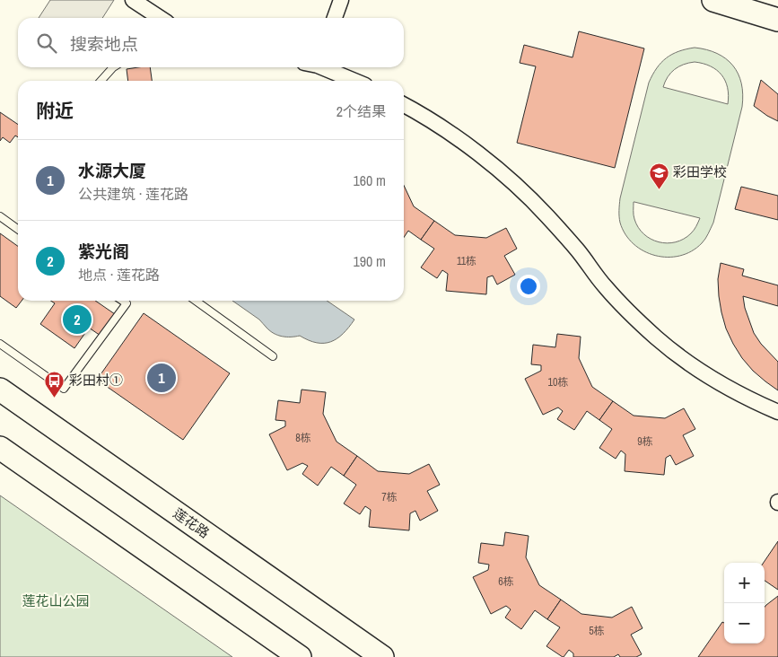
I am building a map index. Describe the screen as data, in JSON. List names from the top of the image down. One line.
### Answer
{"streets":{"main road":["莲花路"]},"parks":["莲花山公园"],"places":{"school or university":["彩田学校"],"bus stop":["彩田村①"]},"house_numbers":["11栋","10栋","8栋","9栋","7栋","6栋","5栋"],"page":{"search":"搜索地点","heading":["附近","2个结果"],"list":[{"mark":"1","name":"水源大厦","note":"公共建筑 · 莲花路","value":"160 m"},{"mark":"2","name":"紫光阁","note":"地点 · 莲花路","value":"190 m"}],"pins":["2","1"],"map_buttons":["+","−"]}}
